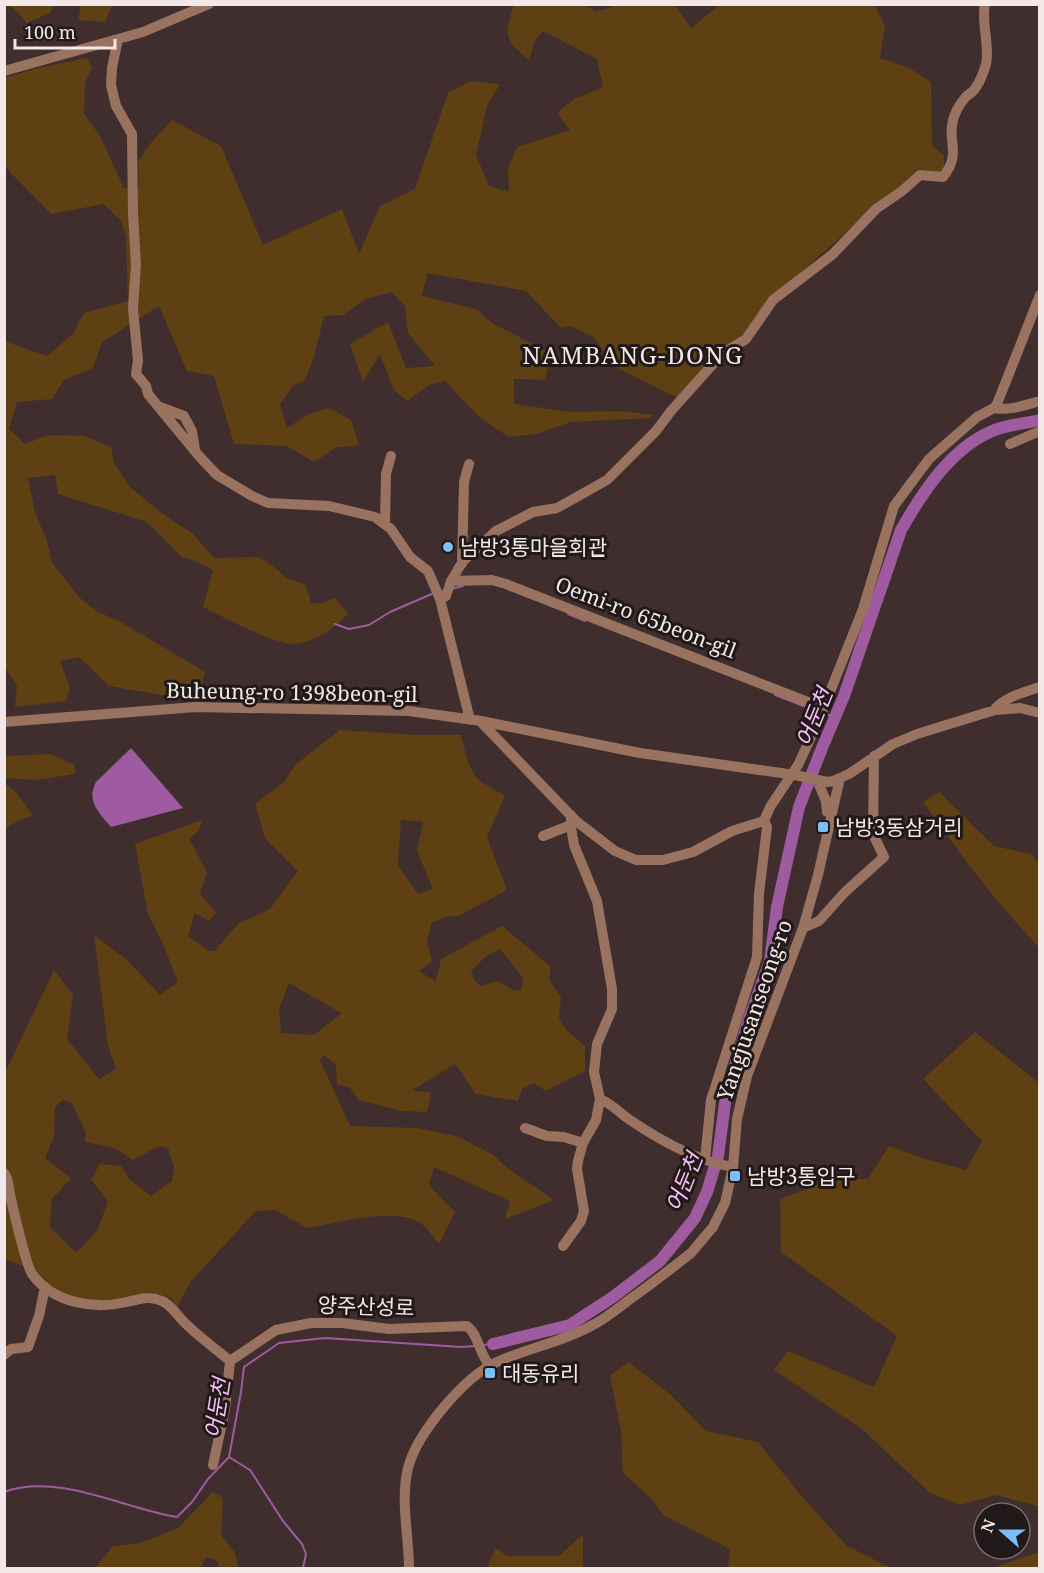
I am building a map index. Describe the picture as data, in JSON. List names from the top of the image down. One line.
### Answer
{"streets":{"street":["Oemi-ro 65beon-gil","Buheung-ro 1398beon-gil","Yangjusanseong-ro","양주산성로"]},"crossings":[["Buheung-ro 1398beon-gil","Yangjusanseong-ro"],["Yangjusanseong-ro","양주산성로"]],"districts":["NAMBANG-DONG"],"water":["어둔천"],"places":{"other":["남방3통마을회관"],"transit":["남방3동삼거리","남방3통입구","대동유리"]},"scale_bar":"100 m","north":"left"}
